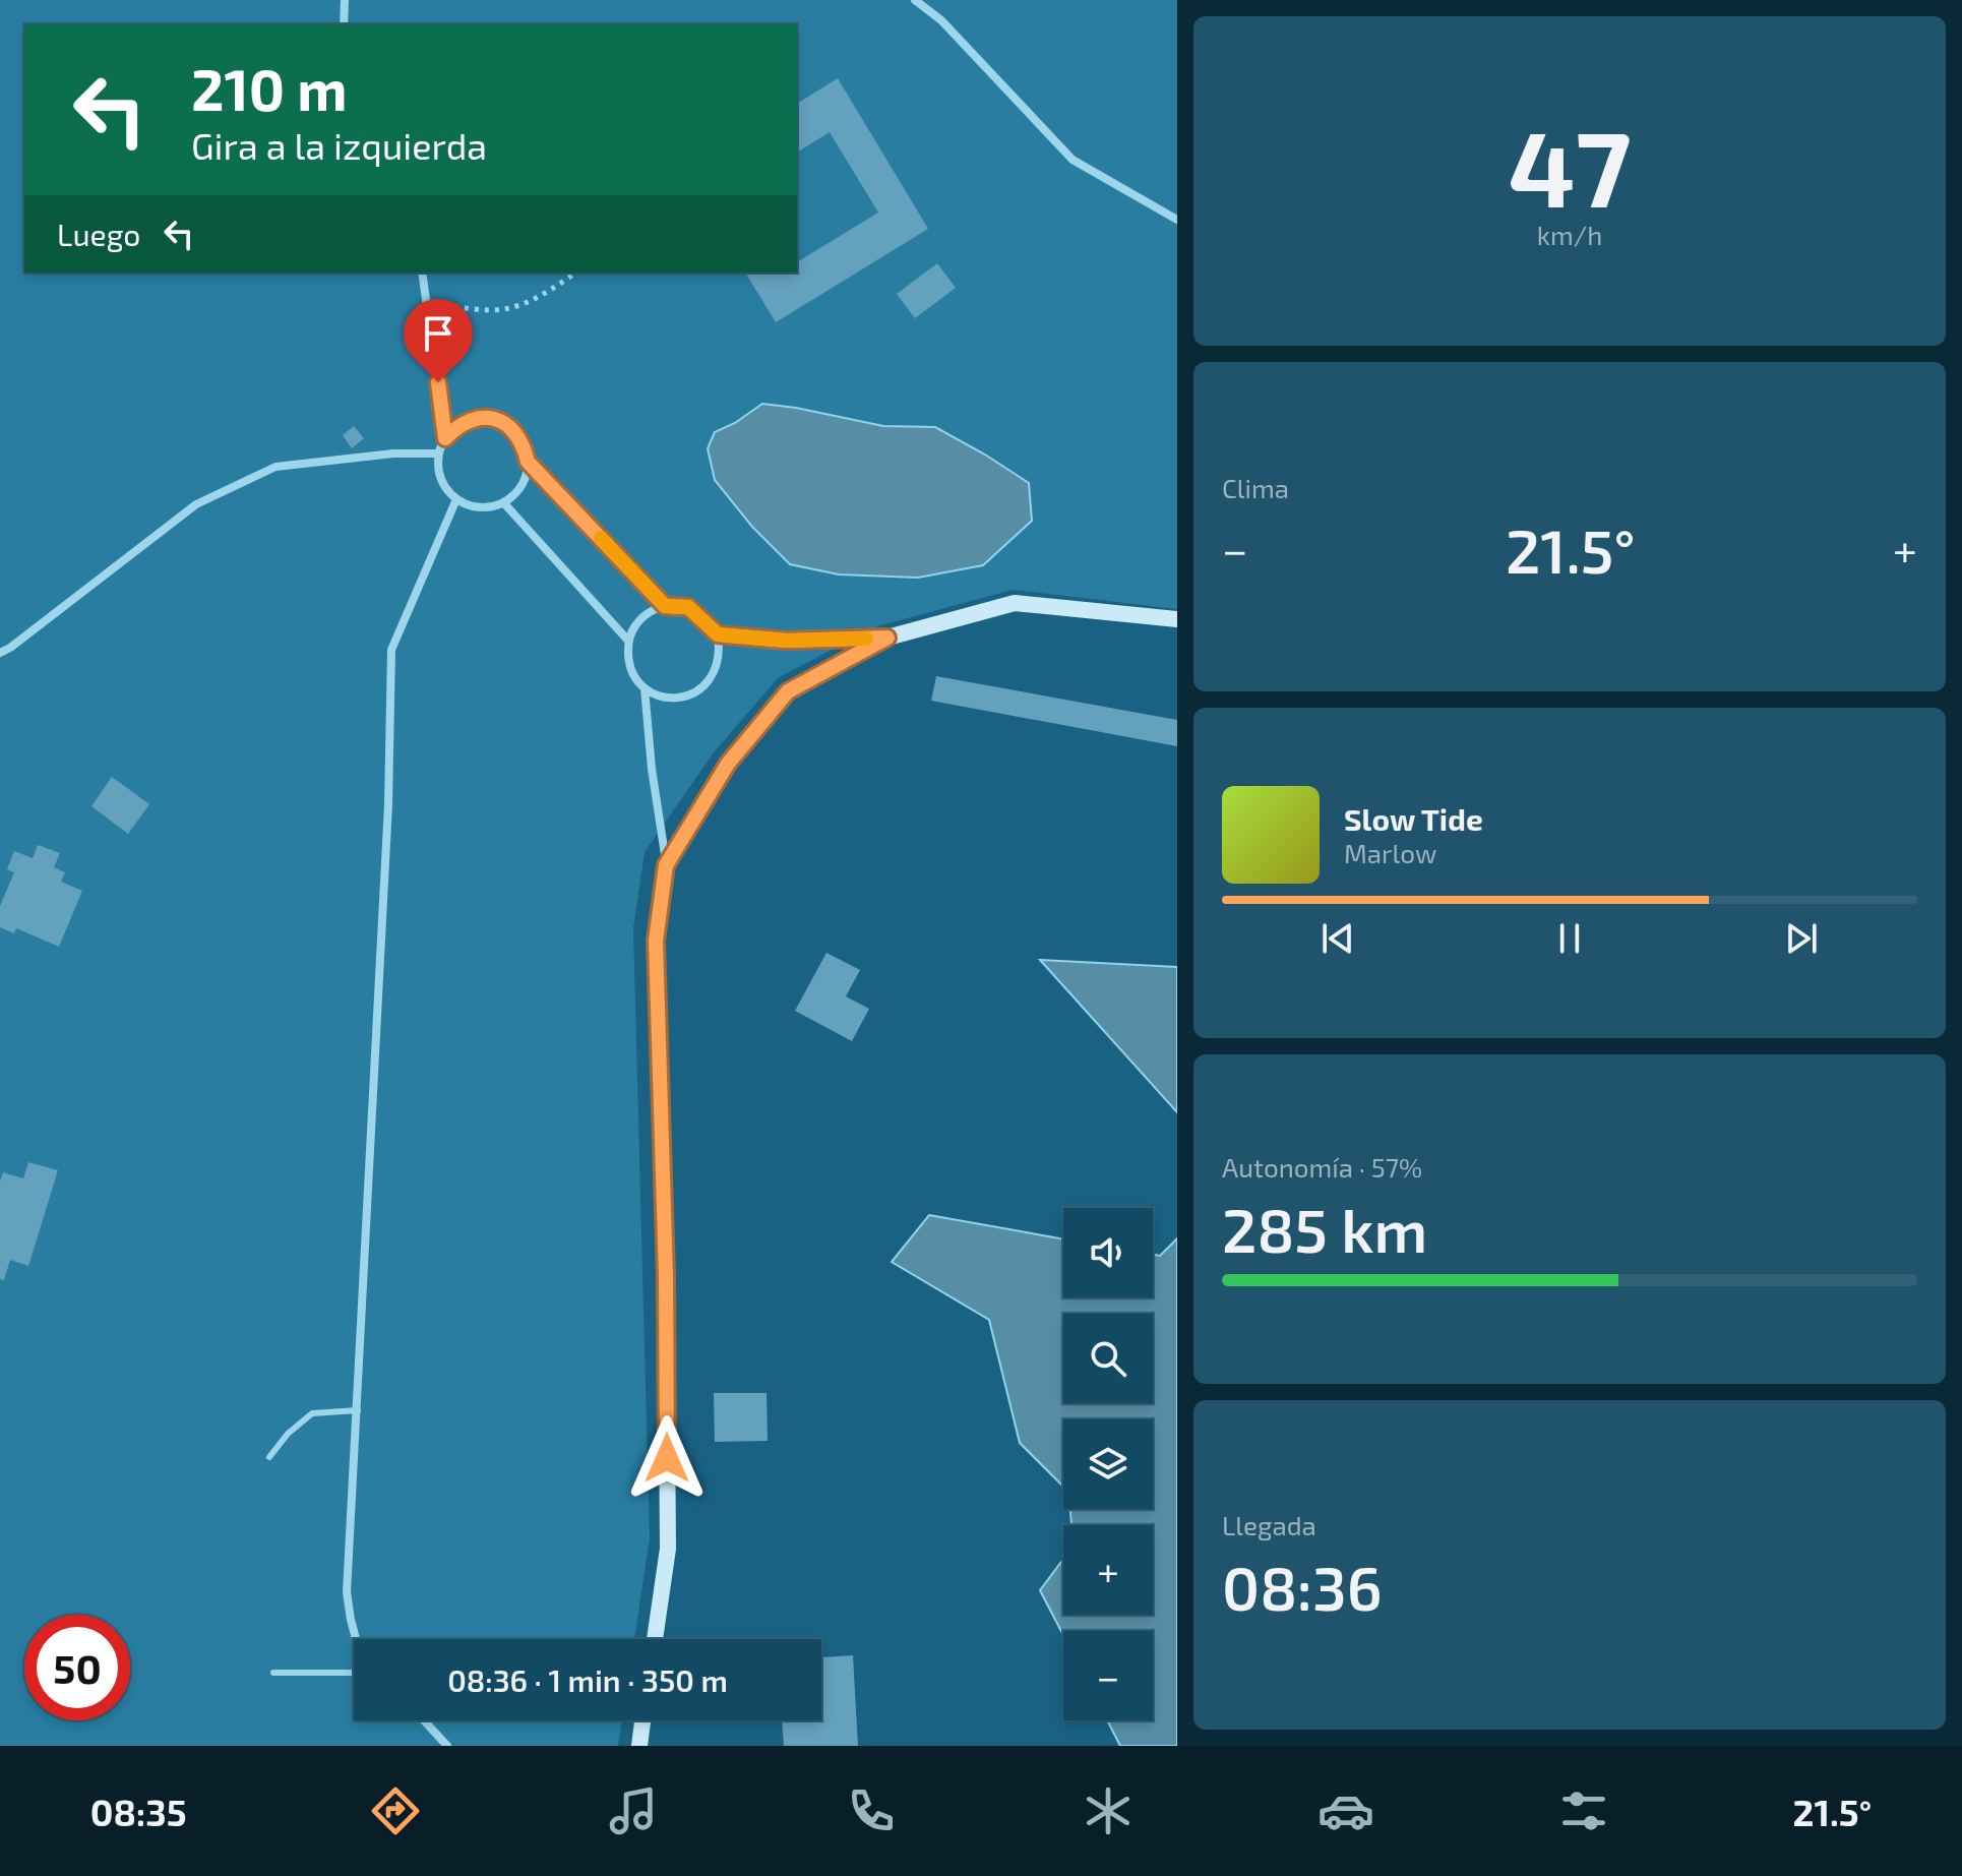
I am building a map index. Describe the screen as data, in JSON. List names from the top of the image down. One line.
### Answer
{"page":{"tile":[["47","km/h"],"Clima",["Autonomía · 57%","285 km"],["Llegada","08:36"]],"turn":["210 m","Gira a la izquierda"],"then":"Luego","heat":["−","21.5°","+"],"song":["Slow Tide","Marlow"],"map_buttons":["+","−"],"limit":"50","trip":"08:36 · 1 min · 350 m","tabs":["08:35","21.5°"]}}
